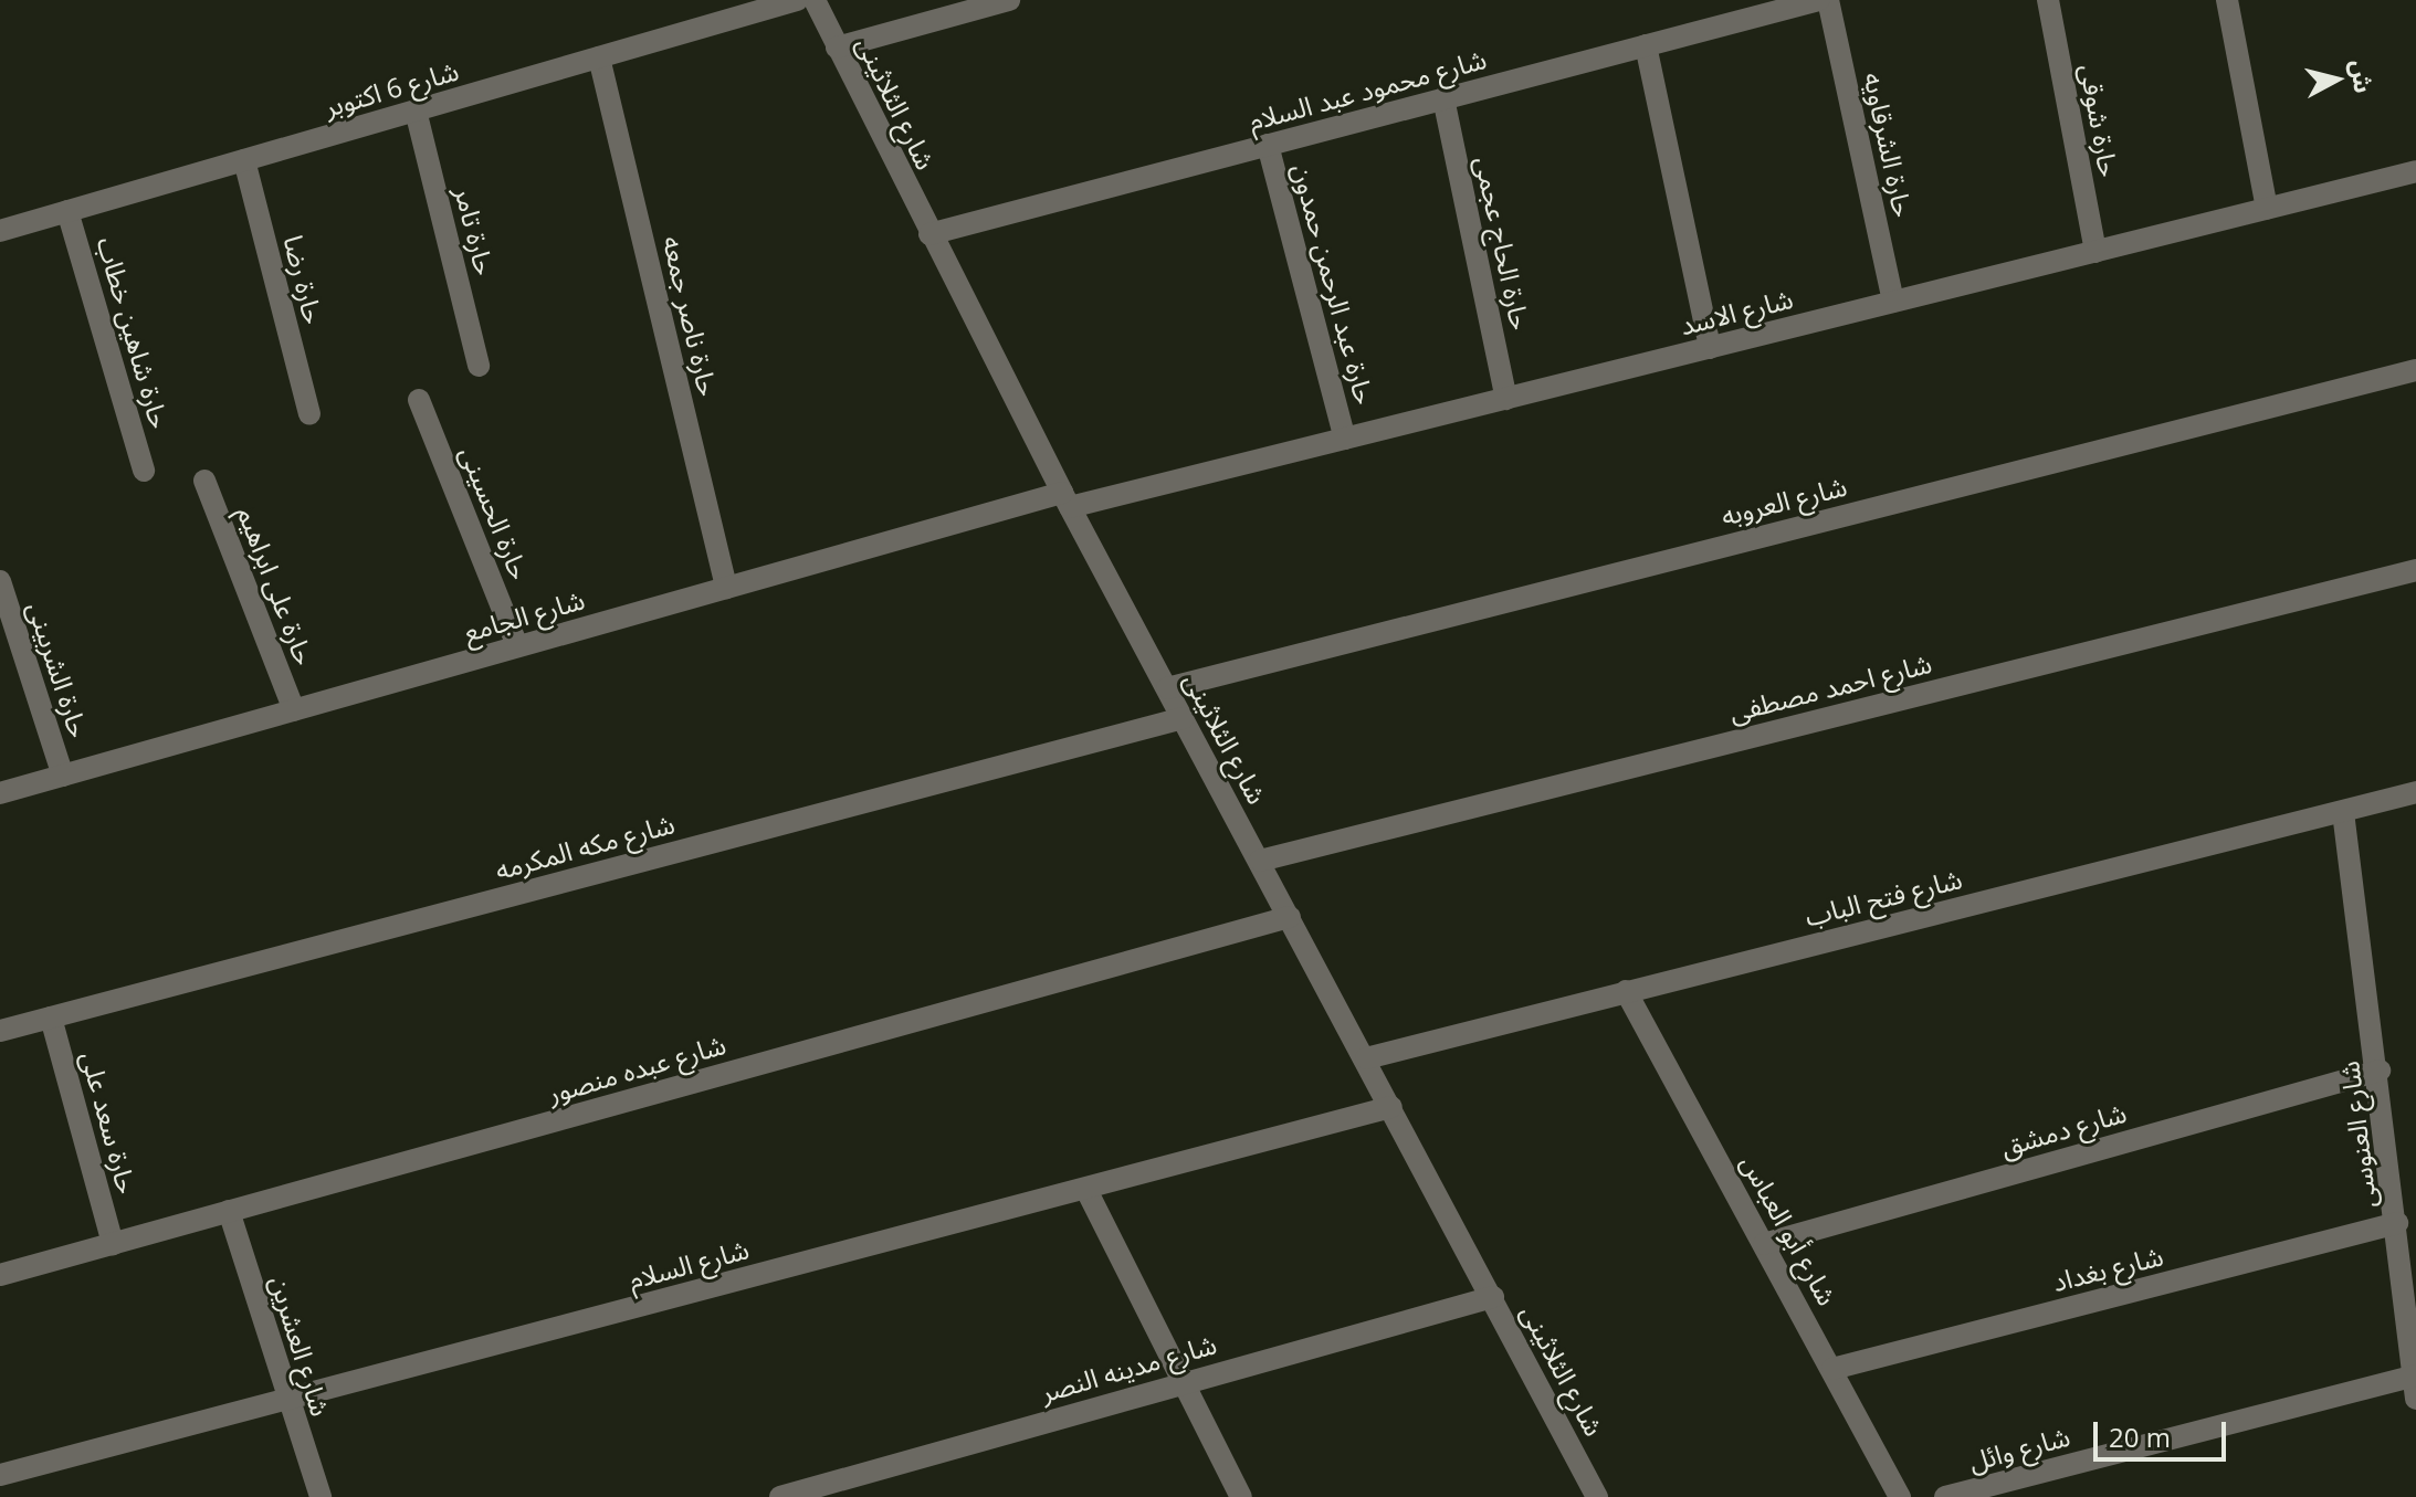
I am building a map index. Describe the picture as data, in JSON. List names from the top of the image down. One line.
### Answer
{"streets":{"street":["شارع 6 اكتوبر","شارع محمود عبد السلام","شارع الثلاثينى","حارة شوقى","حارة الشرقاويه","حارة تامر","حارة الحاج عجمى","حارة رضا","حارة عبد الرحمن حمدون","شارع الاسد","حارة ناصر جمعه","حارة شاهين خطاب","شارع العروبه","حارة الحسينى","حارة على ابراهيم","شارع الجامع","حارة الشربينى","شارع احمد مصطفى","شارع مكه المكرمه","شارع فتح الباب","شارع عبده منصور","حارة سعد على","شارع دمشق","شارع العنوسى","شارع أبو العباس","شارع السلام","شارع بغداد","شارع العشرين","شارع مدينه النصر","شارع وائل"]},"crossings":[["شارع 6 اكتوبر","حارة تامر"],["شارع 6 اكتوبر","حارة رضا"],["شارع 6 اكتوبر","حارة ناصر جمعه"],["شارع 6 اكتوبر","حارة شاهين خطاب"],["شارع محمود عبد السلام","شارع الثلاثينى"],["شارع محمود عبد السلام","حارة الحاج عجمى"],["شارع محمود عبد السلام","حارة عبد الرحمن حمدون"],["شارع الثلاثينى","شارع الاسد"],["شارع الثلاثينى","شارع العروبه"],["شارع الثلاثينى","شارع الجامع"],["شارع الثلاثينى","شارع احمد مصطفى"],["شارع الثلاثينى","شارع مكه المكرمه"],["شارع الثلاثينى","شارع فتح الباب"],["شارع الثلاثينى","شارع عبده منصور"],["شارع الثلاثينى","شارع السلام"],["شارع الثلاثينى","شارع مدينه النصر"],["حارة شوقى","شارع الاسد"],["حارة الشرقاويه","شارع الاسد"],["حارة الحاج عجمى","شارع الاسد"],["حارة عبد الرحمن حمدون","شارع الاسد"],["شارع الاسد","شارع الجامع"],["حارة ناصر جمعه","شارع الجامع"],["حارة الحسينى","شارع الجامع"],["حارة على ابراهيم","شارع الجامع"],["شارع الجامع","حارة الشربينى"],["شارع مكه المكرمه","حارة سعد على"],["شارع فتح الباب","شارع العنوسى"],["شارع فتح الباب","شارع أبو العباس"],["شارع عبده منصور","حارة سعد على"],["شارع عبده منصور","شارع العشرين"],["شارع دمشق","شارع العنوسى"],["شارع دمشق","شارع أبو العباس"],["شارع العنوسى","شارع بغداد"],["شارع العنوسى","شارع وائل"],["شارع أبو العباس","شارع بغداد"],["شارع السلام","شارع العشرين"]],"scale_bar":"20 m","north":"right"}
